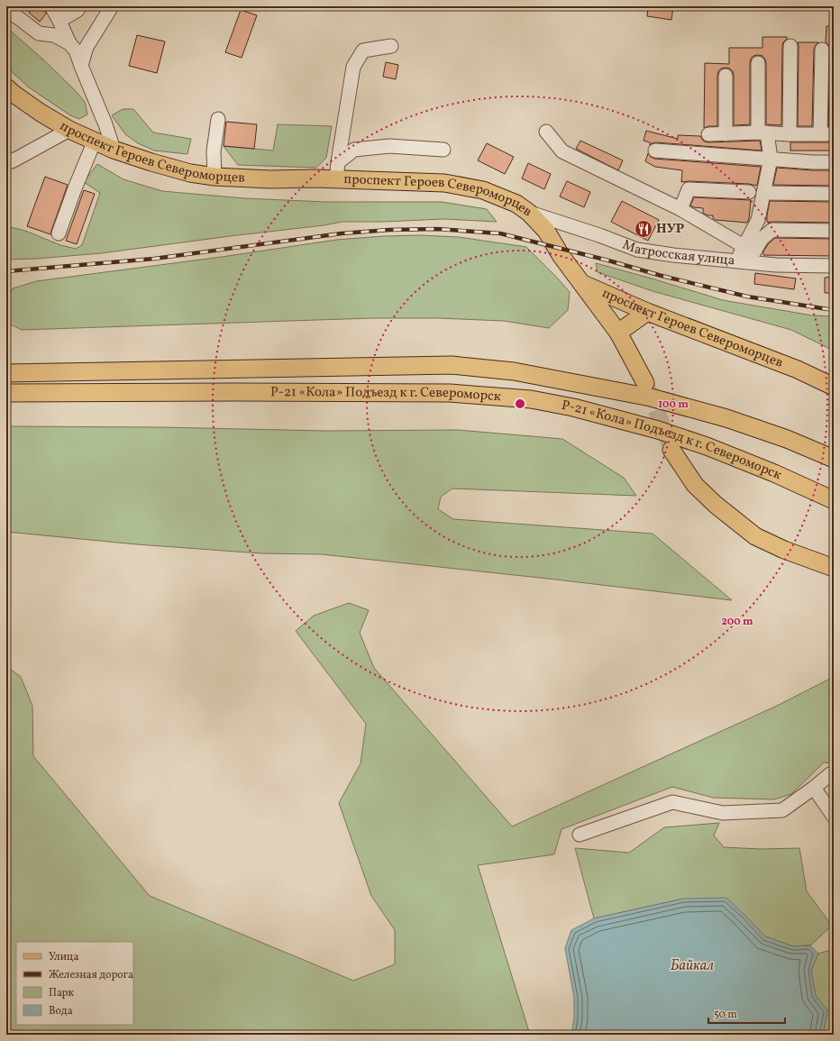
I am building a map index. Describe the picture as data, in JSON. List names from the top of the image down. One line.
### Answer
{"streets":{"main road":["проспект Героев Североморцев","Р-21 «Кола» Подъезд к г. Североморск"],"lane":["Матросская улица"]},"crossings":[["проспект Героев Североморцев","Матросская улица"]],"water":["Байкал"],"places":{"restaurant":["НУР"]},"legend":["Улица","Железная дорога","Парк","Вода"],"scale_bar":"50 m","rings":["100 m","200 m"]}
